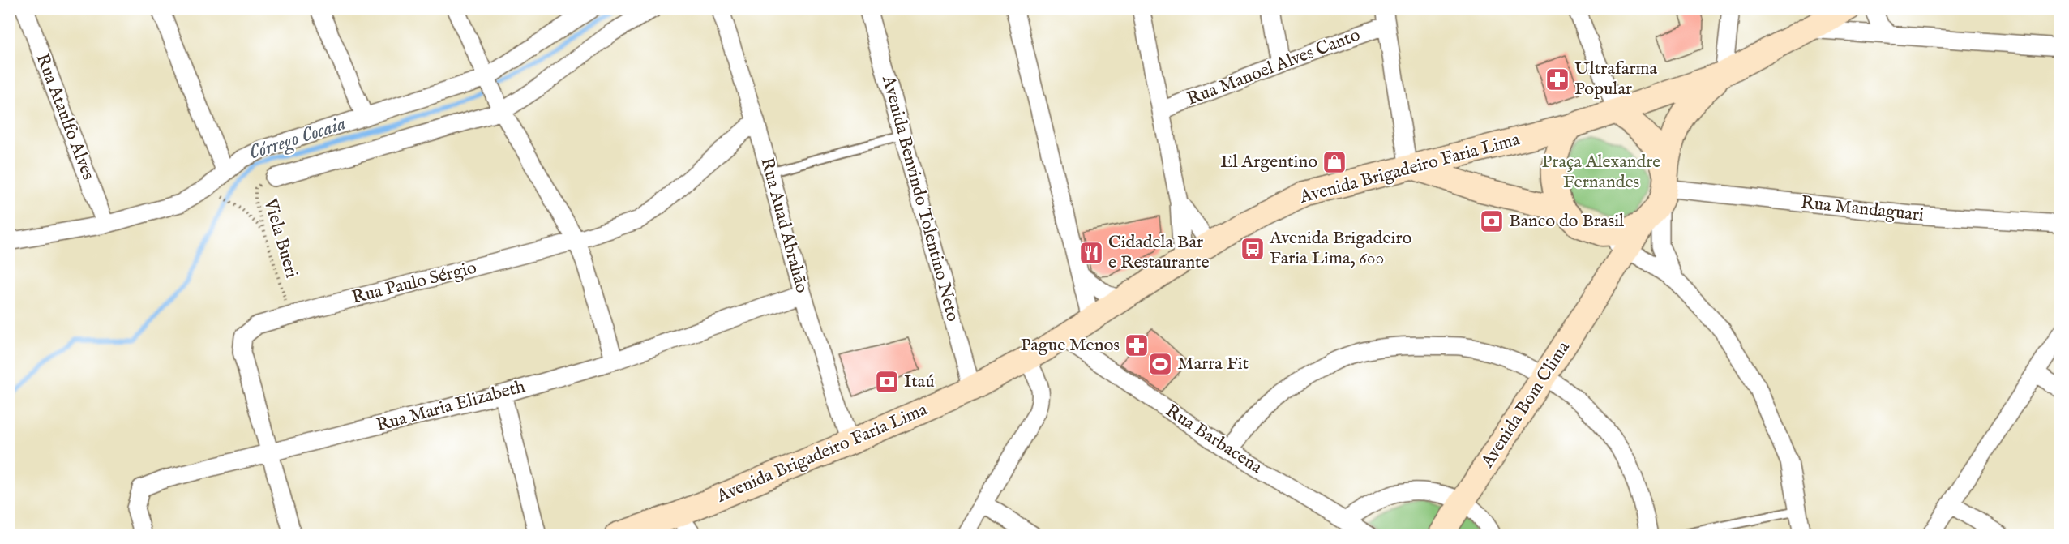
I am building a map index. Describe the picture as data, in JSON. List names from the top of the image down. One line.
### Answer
{"streets":{"main road":["Avenida Brigadeiro Faria Lima","Avenida Bom Clima"],"street":["Rua Manoel Alves Canto","Rua Ataulfo Alves","Avenida Benvindo Tolentino Neto","Rua Mandaguari","Rua Auad Abrahão","Rua Paulo Sérgio","Rua Maria Elizabeth","Rua Barbacena"],"path":["Viela Bueri"]},"crossings":[["Avenida Brigadeiro Faria Lima","Avenida Benvindo Tolentino Neto"],["Avenida Brigadeiro Faria Lima","Rua Mandaguari"],["Avenida Brigadeiro Faria Lima","Rua Auad Abrahão"],["Avenida Brigadeiro Faria Lima","Avenida Bom Clima"],["Avenida Brigadeiro Faria Lima","Rua Barbacena"],["Rua Mandaguari","Avenida Bom Clima"],["Rua Auad Abrahão","Rua Paulo Sérgio"],["Rua Auad Abrahão","Rua Maria Elizabeth"],["Viela Bueri","Rua Paulo Sérgio"],["Rua Paulo Sérgio","Rua Maria Elizabeth"]],"water":["Córrego Cocaia"],"parks":["Praça Alexandre Fernandes"],"places":{"pharmacy":["Ultrafarma Popular","Pague Menos"],"shop":["El Argentino"],"bank":["Banco do Brasil","Itaú"],"bus stop":["Avenida Brigadeiro Faria Lima, 600"],"restaurant":["Cidadela Bar e Restaurante"],"sports":["Marra Fit"]}}
